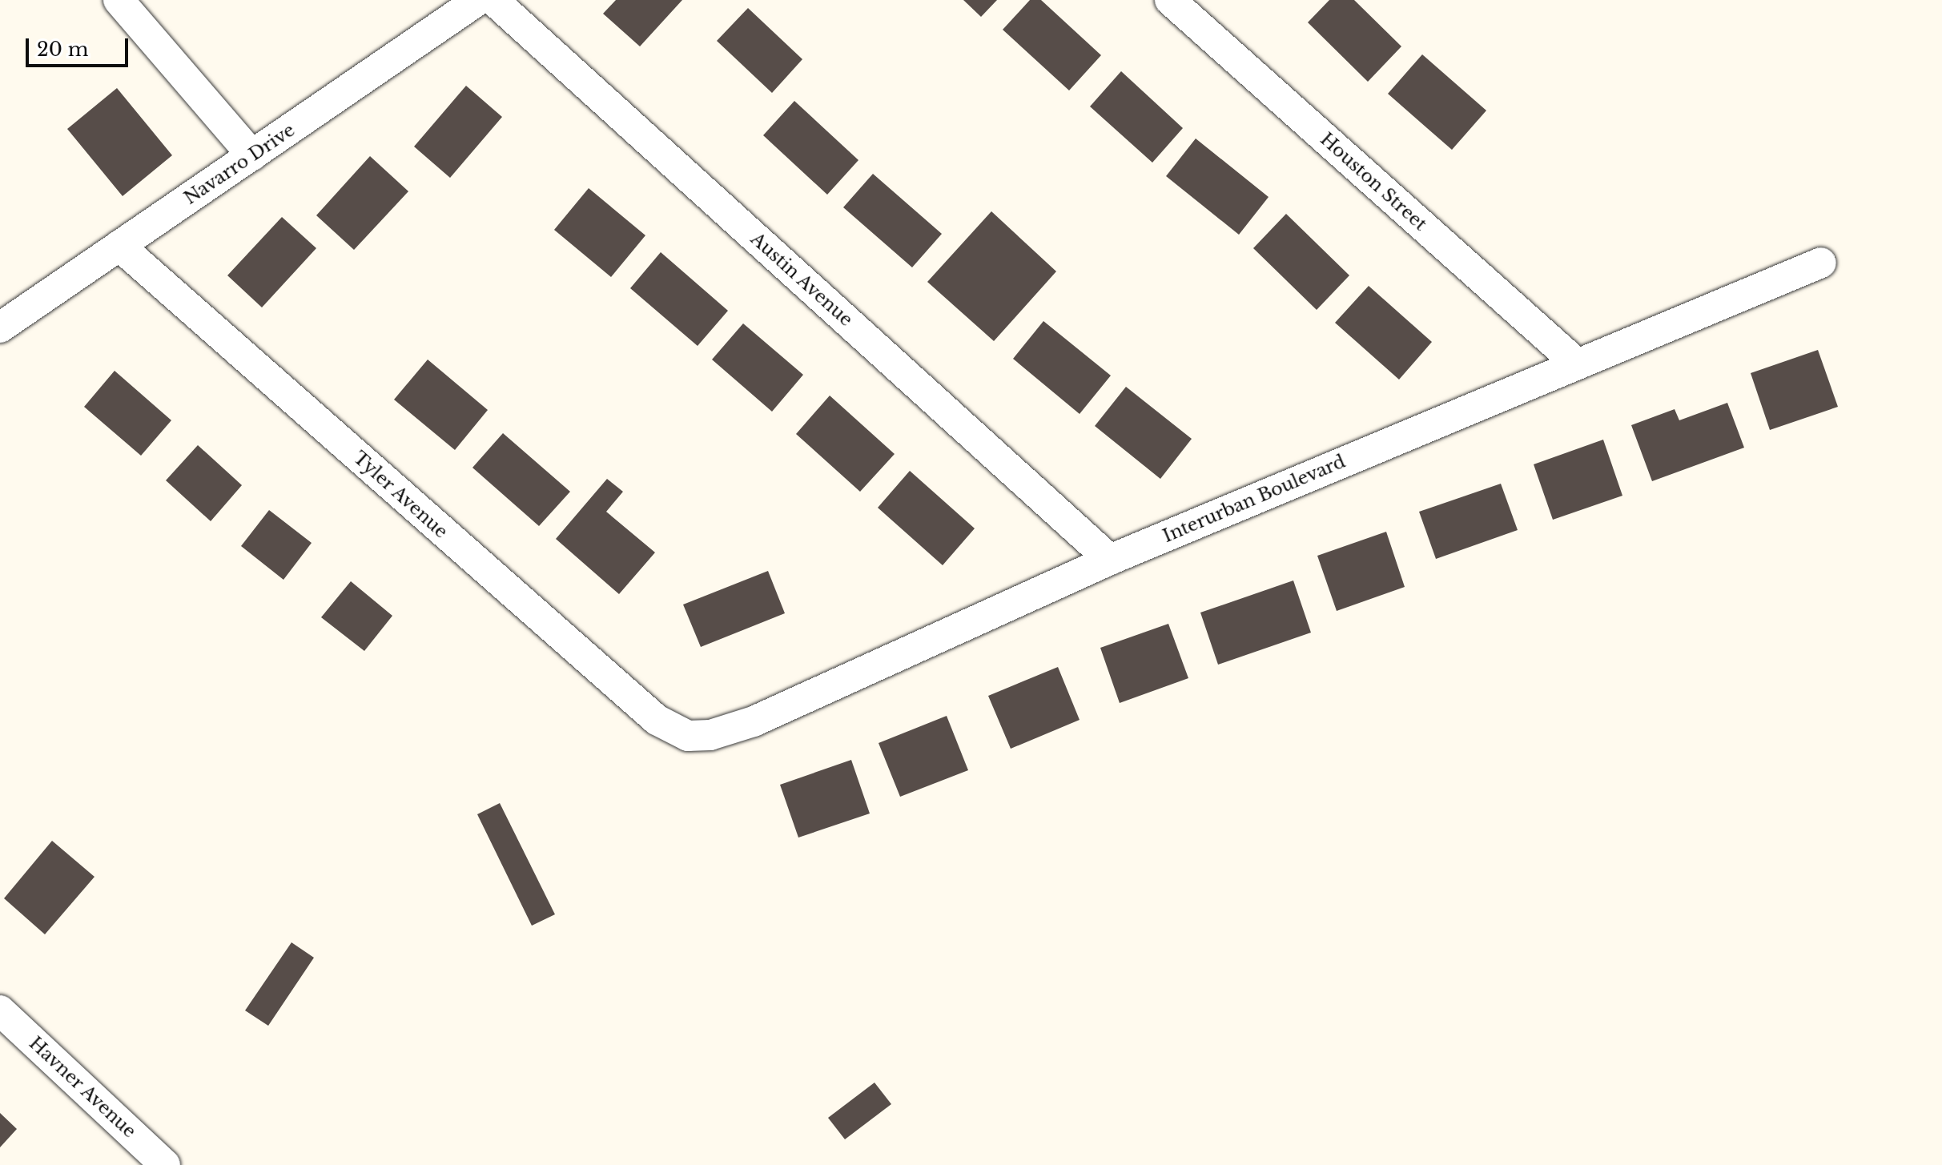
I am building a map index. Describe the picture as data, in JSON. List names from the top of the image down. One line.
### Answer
{"streets":{"street":["Navarro Drive","Houston Street","Austin Avenue","Tyler Avenue","Interurban Boulevard","Havner Avenue"]},"crossings":[["Navarro Drive","Tyler Avenue"],["Houston Street","Interurban Boulevard"],["Austin Avenue","Interurban Boulevard"],["Tyler Avenue","Interurban Boulevard"]],"scale_bar":"20 m"}
